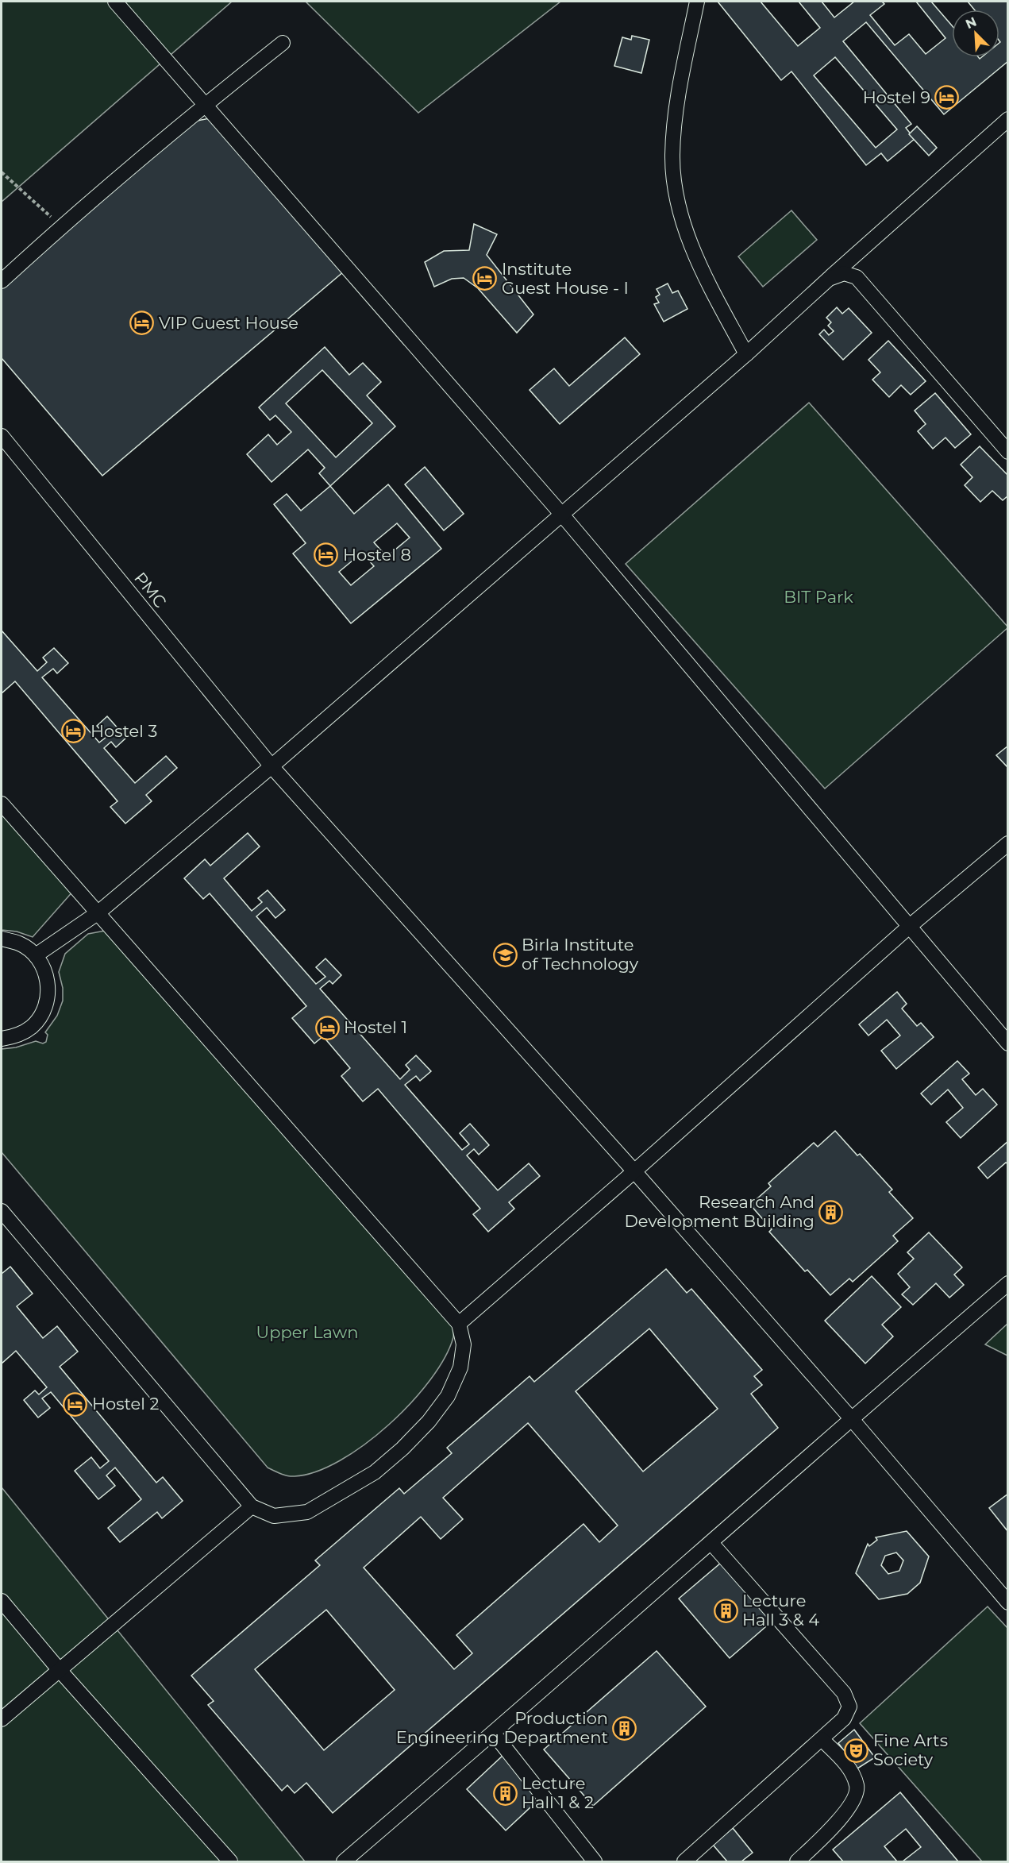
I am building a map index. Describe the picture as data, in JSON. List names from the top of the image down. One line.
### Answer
{"streets":{"street":["PMC"]},"parks":["BIT Park","Upper Lawn"],"places":{"hotel":["Hostel 9","Institute Guest House - I","VIP Guest House","Hostel 8","Hostel 3","Hostel 1","Hostel 2"],"school or university":["Birla Institute of Technology"],"building":["Research And Development Building","Lecture Hall 3 & 4","Production Engineering Department","Lecture Hall 1 & 2"],"theatre":["Fine Arts Society"]},"north":"top left"}
